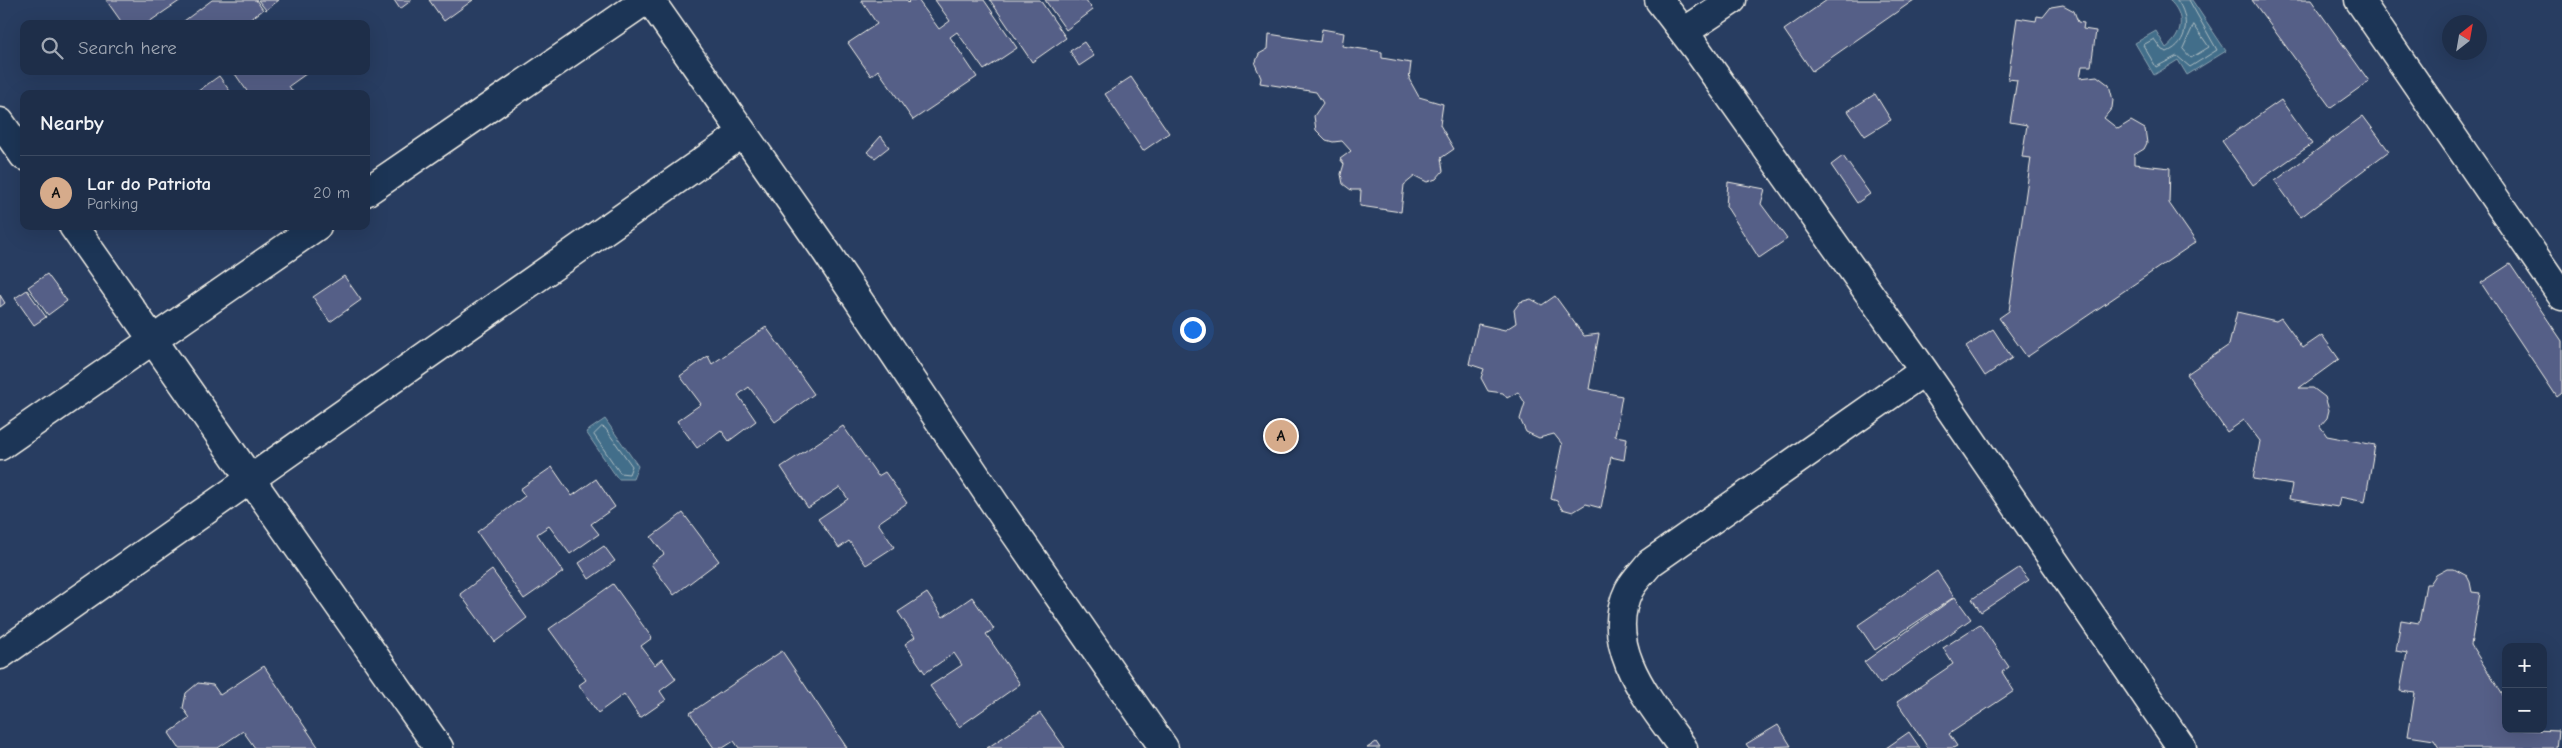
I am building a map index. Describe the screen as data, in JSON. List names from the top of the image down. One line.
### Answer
{"north":"top right","page":{"search":"Search here","heading":"Nearby","list":[{"mark":"A","name":"Lar do Patriota","note":"Parking","value":"20 m"}],"pins":"A","map_buttons":["+","−"]}}
